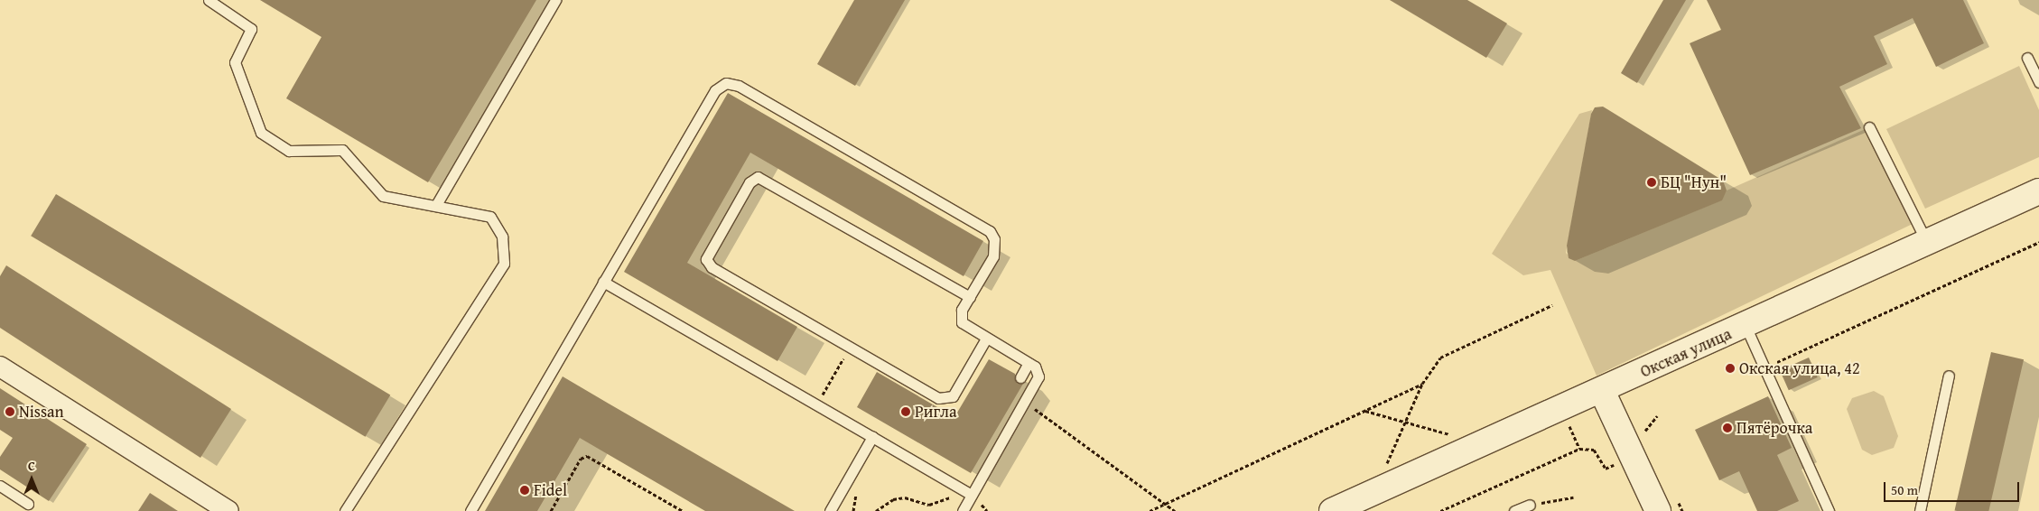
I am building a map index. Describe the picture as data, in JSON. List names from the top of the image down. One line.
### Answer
{"streets":{"main road":["Окская улица"]},"places":["БЦ \"Нун\"","Окская улица, 42","Nissan","Ригла","Пятёрочка","Fidel"],"scale_bar":"50 m","north":"top"}
